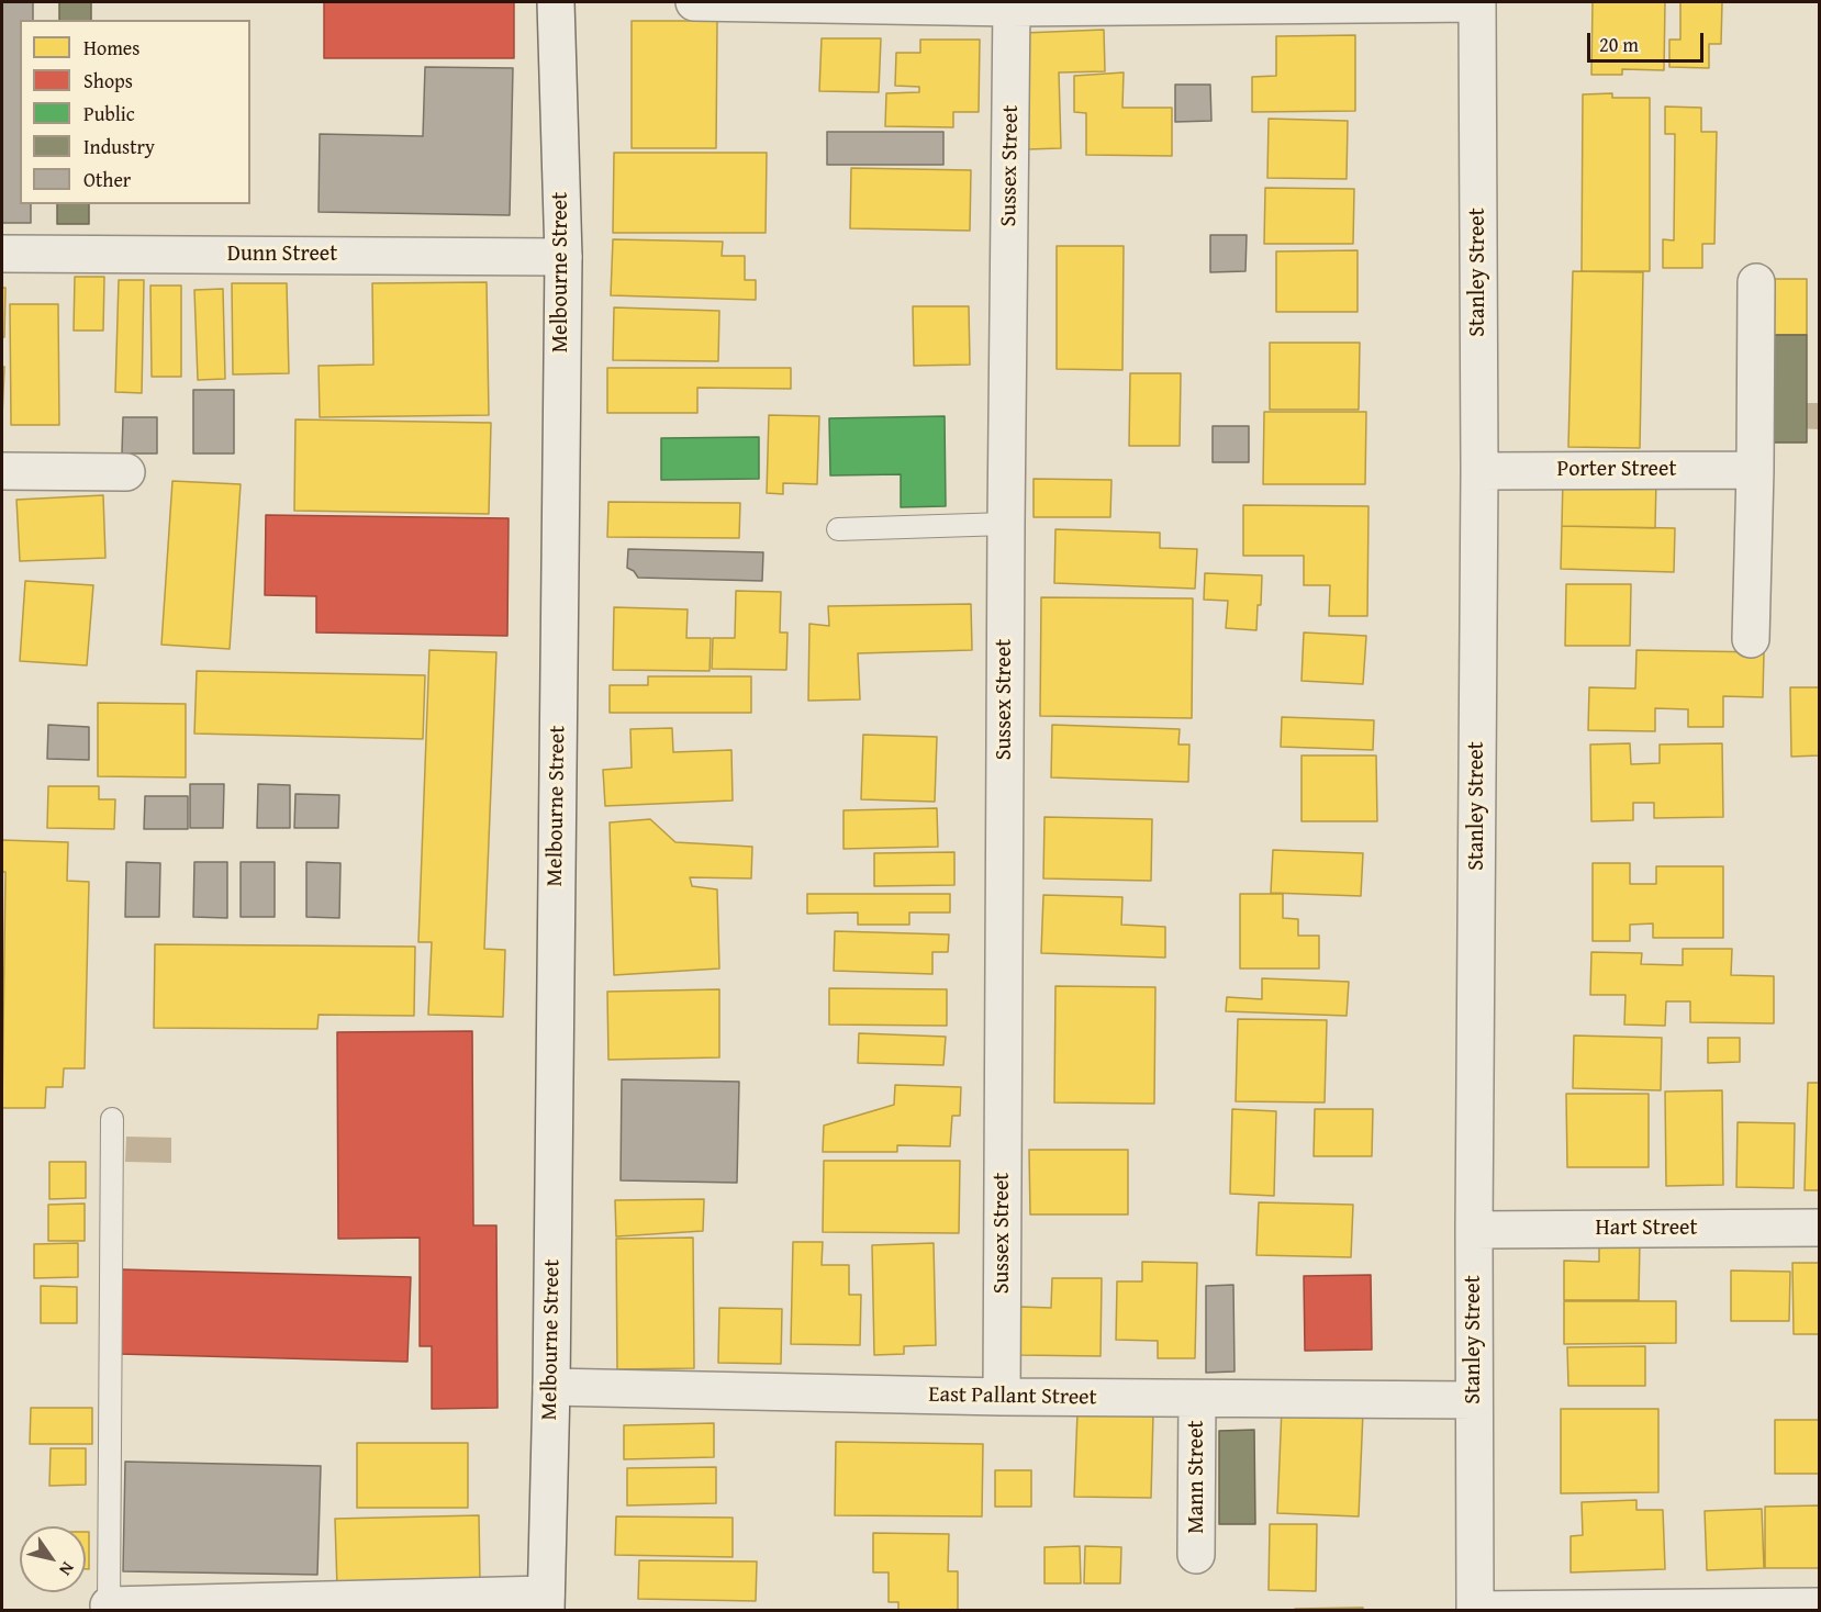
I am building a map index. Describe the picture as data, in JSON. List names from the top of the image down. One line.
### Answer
{"streets":{"street":["Sussex Street","Dunn Street","Melbourne Street","Stanley Street","Porter Street","Hart Street","East Pallant Street","Mann Street"]},"crossings":[["Sussex Street","East Pallant Street"],["Dunn Street","Melbourne Street"],["Melbourne Street","East Pallant Street"],["Stanley Street","Porter Street"],["Stanley Street","Hart Street"],["Stanley Street","East Pallant Street"],["East Pallant Street","Mann Street"]],"legend":["Homes","Shops","Public","Industry","Other"],"scale_bar":"20 m","north":"bottom right"}
